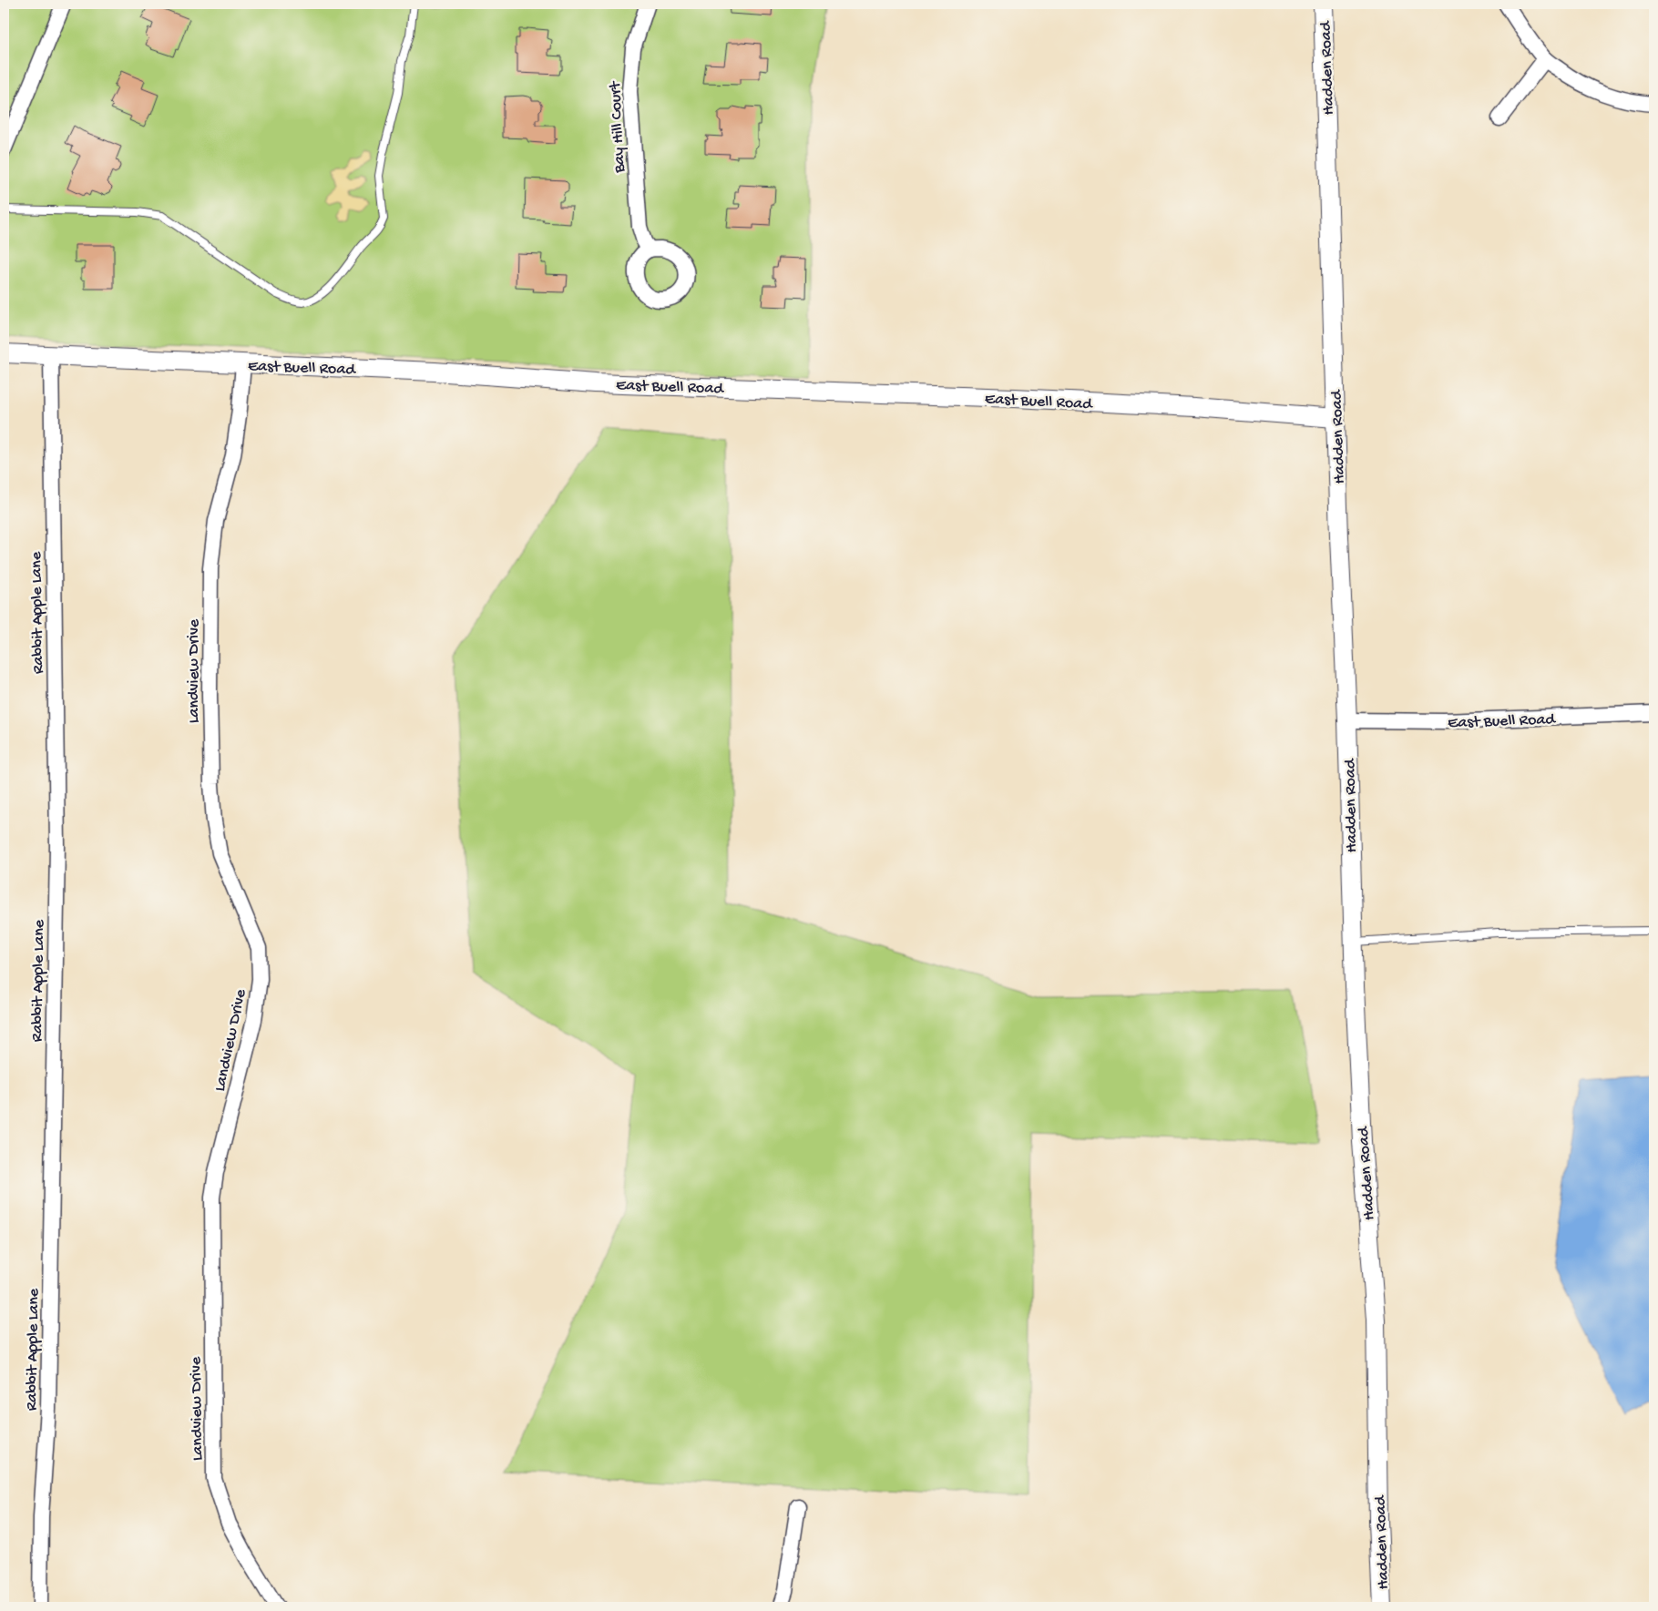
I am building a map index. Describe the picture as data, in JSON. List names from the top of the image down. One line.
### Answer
{"streets":{"street":["Hadden Road","Bay Hill Court","East Buell Road","Rabbit Apple Lane","Landview Drive"]},"crossings":[["Hadden Road","East Buell Road"],["East Buell Road","Rabbit Apple Lane"],["East Buell Road","Landview Drive"]]}
